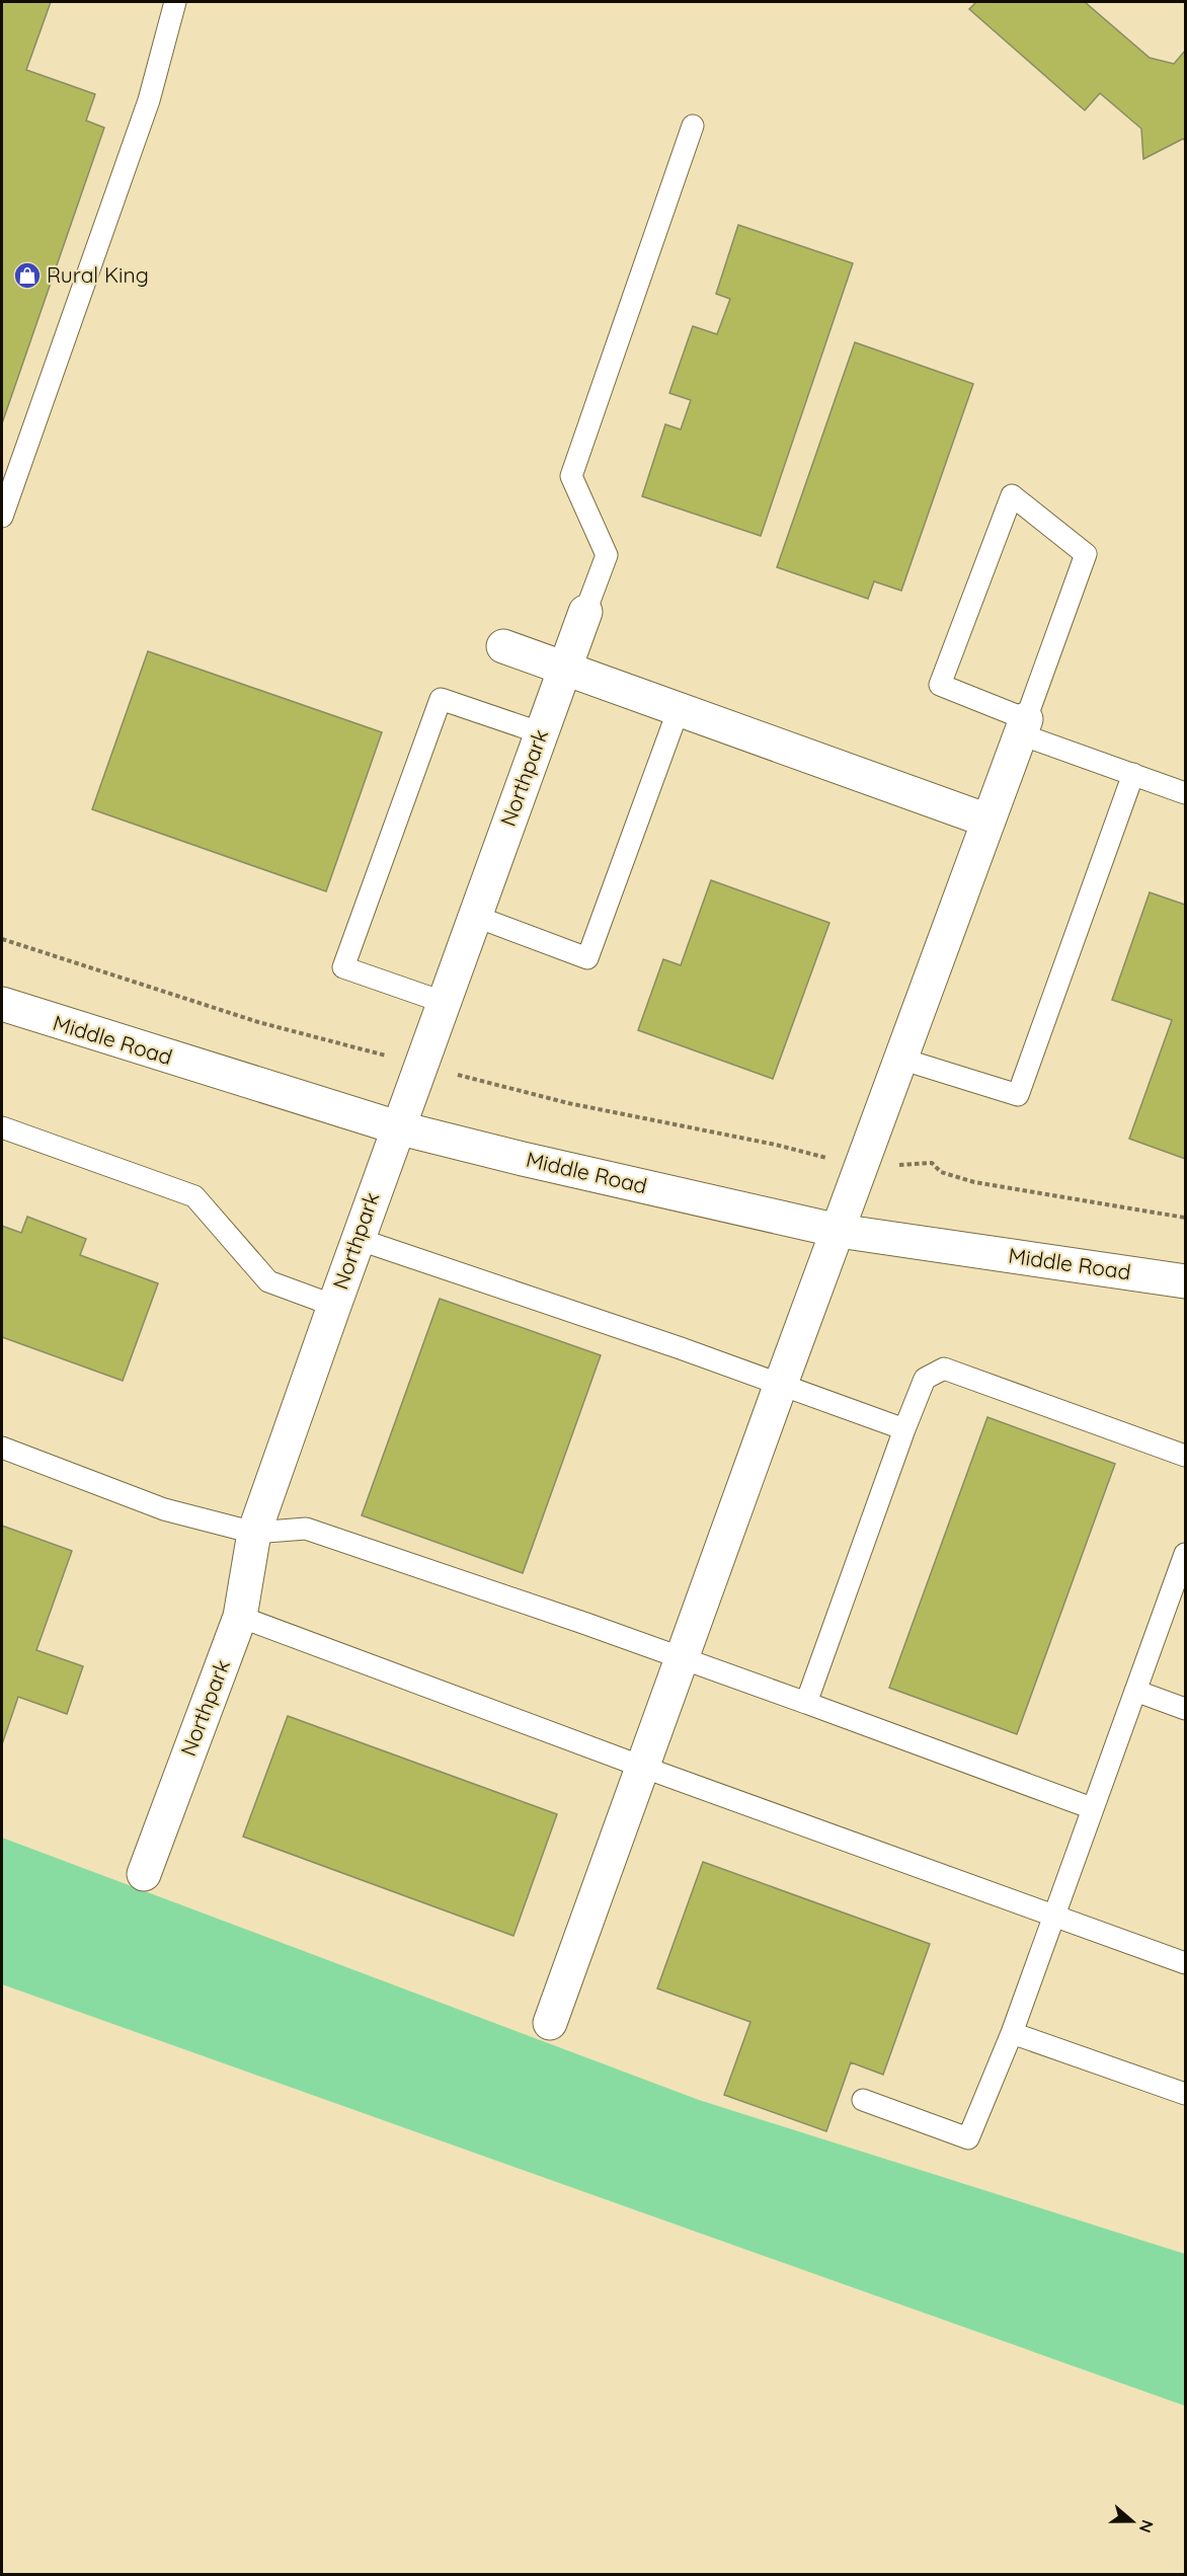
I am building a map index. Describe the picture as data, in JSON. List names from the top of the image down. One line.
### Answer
{"streets":{"street":["Northpark","Middle Road"]},"crossings":[["Northpark","Middle Road"]],"places":{"shop":["Rural King"]},"north":"right"}
